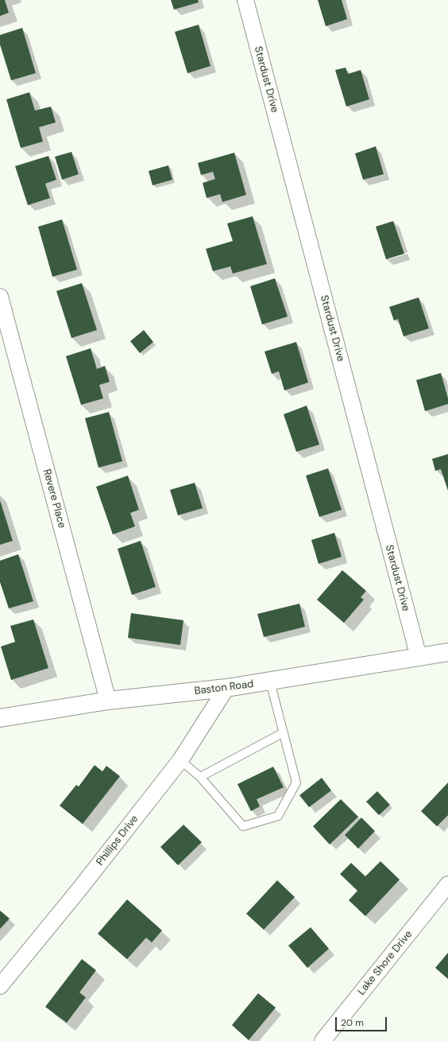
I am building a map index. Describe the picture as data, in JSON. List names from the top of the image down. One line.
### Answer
{"streets":{"main road":["Baston Road"],"street":["Stardust Drive","Revere Place","Phillips Drive","Lake Shore Drive"]},"crossings":[["Stardust Drive","Baston Road"],["Revere Place","Baston Road"],["Baston Road","Phillips Drive"]],"scale_bar":"20 m"}
